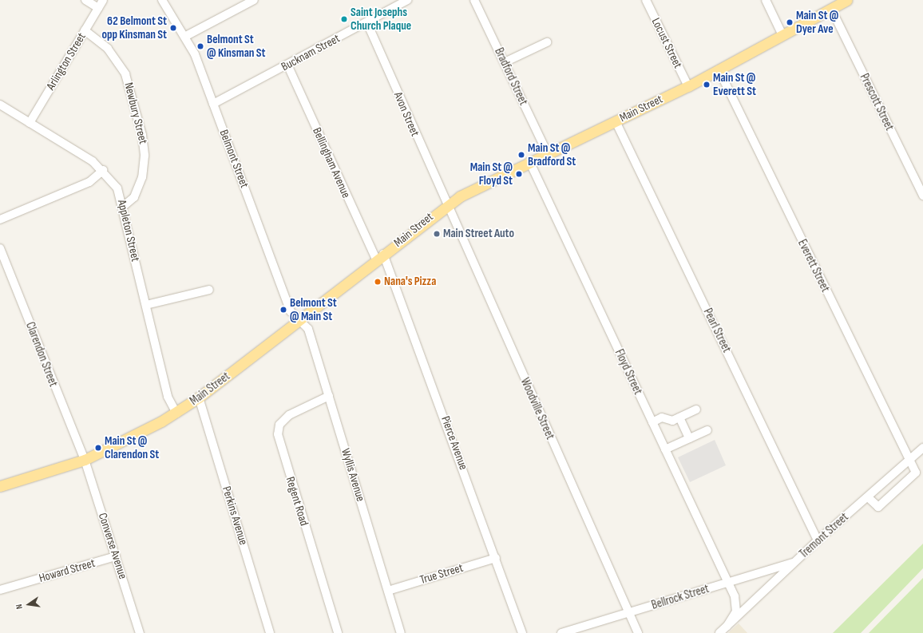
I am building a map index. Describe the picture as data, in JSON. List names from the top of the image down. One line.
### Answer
{"streets":{"main road":["Main Street"],"street":["Locust Street","Bucknam Street","Arlington Street","Bradford Street","Prescott Street","Newbury Street","Avon Street","Belmont Street","Bellingham Avenue","Appleton Street","Everett Street","Pearl Street","Clarendon Street","Floyd Street","Woodville Street","Pierce Avenue","Wyllis Avenue","Regent Road","Perkins Avenue","Tremont Street","Converse Avenue","Howard Street","True Street","Bellrock Street"]},"crossings":[["Locust Street","Main Street"],["Bucknam Street","Avon Street"],["Bucknam Street","Belmont Street"],["Bucknam Street","Bellingham Avenue"],["Arlington Street","Newbury Street"],["Arlington Street","Appleton Street"],["Bradford Street","Main Street"],["Prescott Street","Main Street"],["Main Street","Avon Street"],["Main Street","Belmont Street"],["Main Street","Bellingham Avenue"],["Main Street","Appleton Street"],["Main Street","Everett Street"],["Main Street","Pearl Street"],["Main Street","Clarendon Street"],["Main Street","Floyd Street"],["Main Street","Woodville Street"],["Main Street","Pierce Avenue"],["Main Street","Wyllis Avenue"],["Main Street","Perkins Avenue"],["Main Street","Converse Avenue"],["Newbury Street","Appleton Street"],["Avon Street","Woodville Street"],["Belmont Street","Wyllis Avenue"],["Bellingham Avenue","Pierce Avenue"],["Everett Street","Tremont Street"],["Pearl Street","Tremont Street"],["Clarendon Street","Converse Avenue"],["Floyd Street","Tremont Street"],["Floyd Street","Bellrock Street"],["Woodville Street","Bellrock Street"],["Pierce Avenue","True Street"],["Wyllis Avenue","Regent Road"],["Wyllis Avenue","True Street"],["Tremont Street","Bellrock Street"],["Converse Avenue","Howard Street"]],"places":["Saint Josephs Church Plaque","Main St @ Dyer Ave","62 Belmont St opp Kinsman St","Belmont St @ Kinsman St","Main St @ Everett St","Main St @ Bradford St","Main St @ Floyd St","Main Street Auto","Nana's Pizza","Belmont St @ Main St","Main St @ Clarendon St"],"north":"left"}
